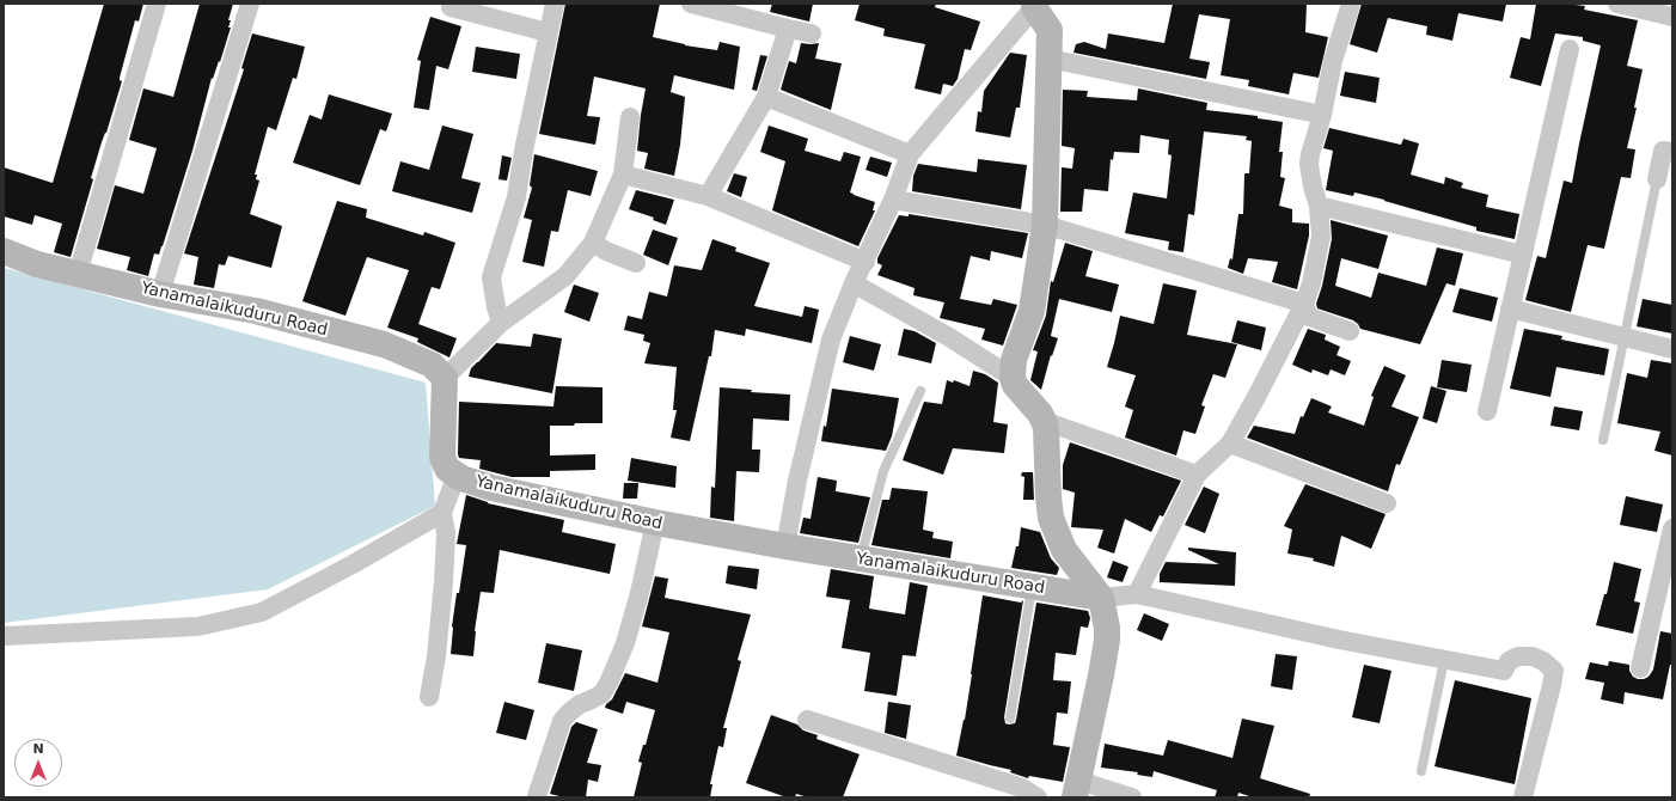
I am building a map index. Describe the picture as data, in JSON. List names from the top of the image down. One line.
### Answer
{"streets":{"street":["Yanamalaikuduru Road"]},"north":"top"}
